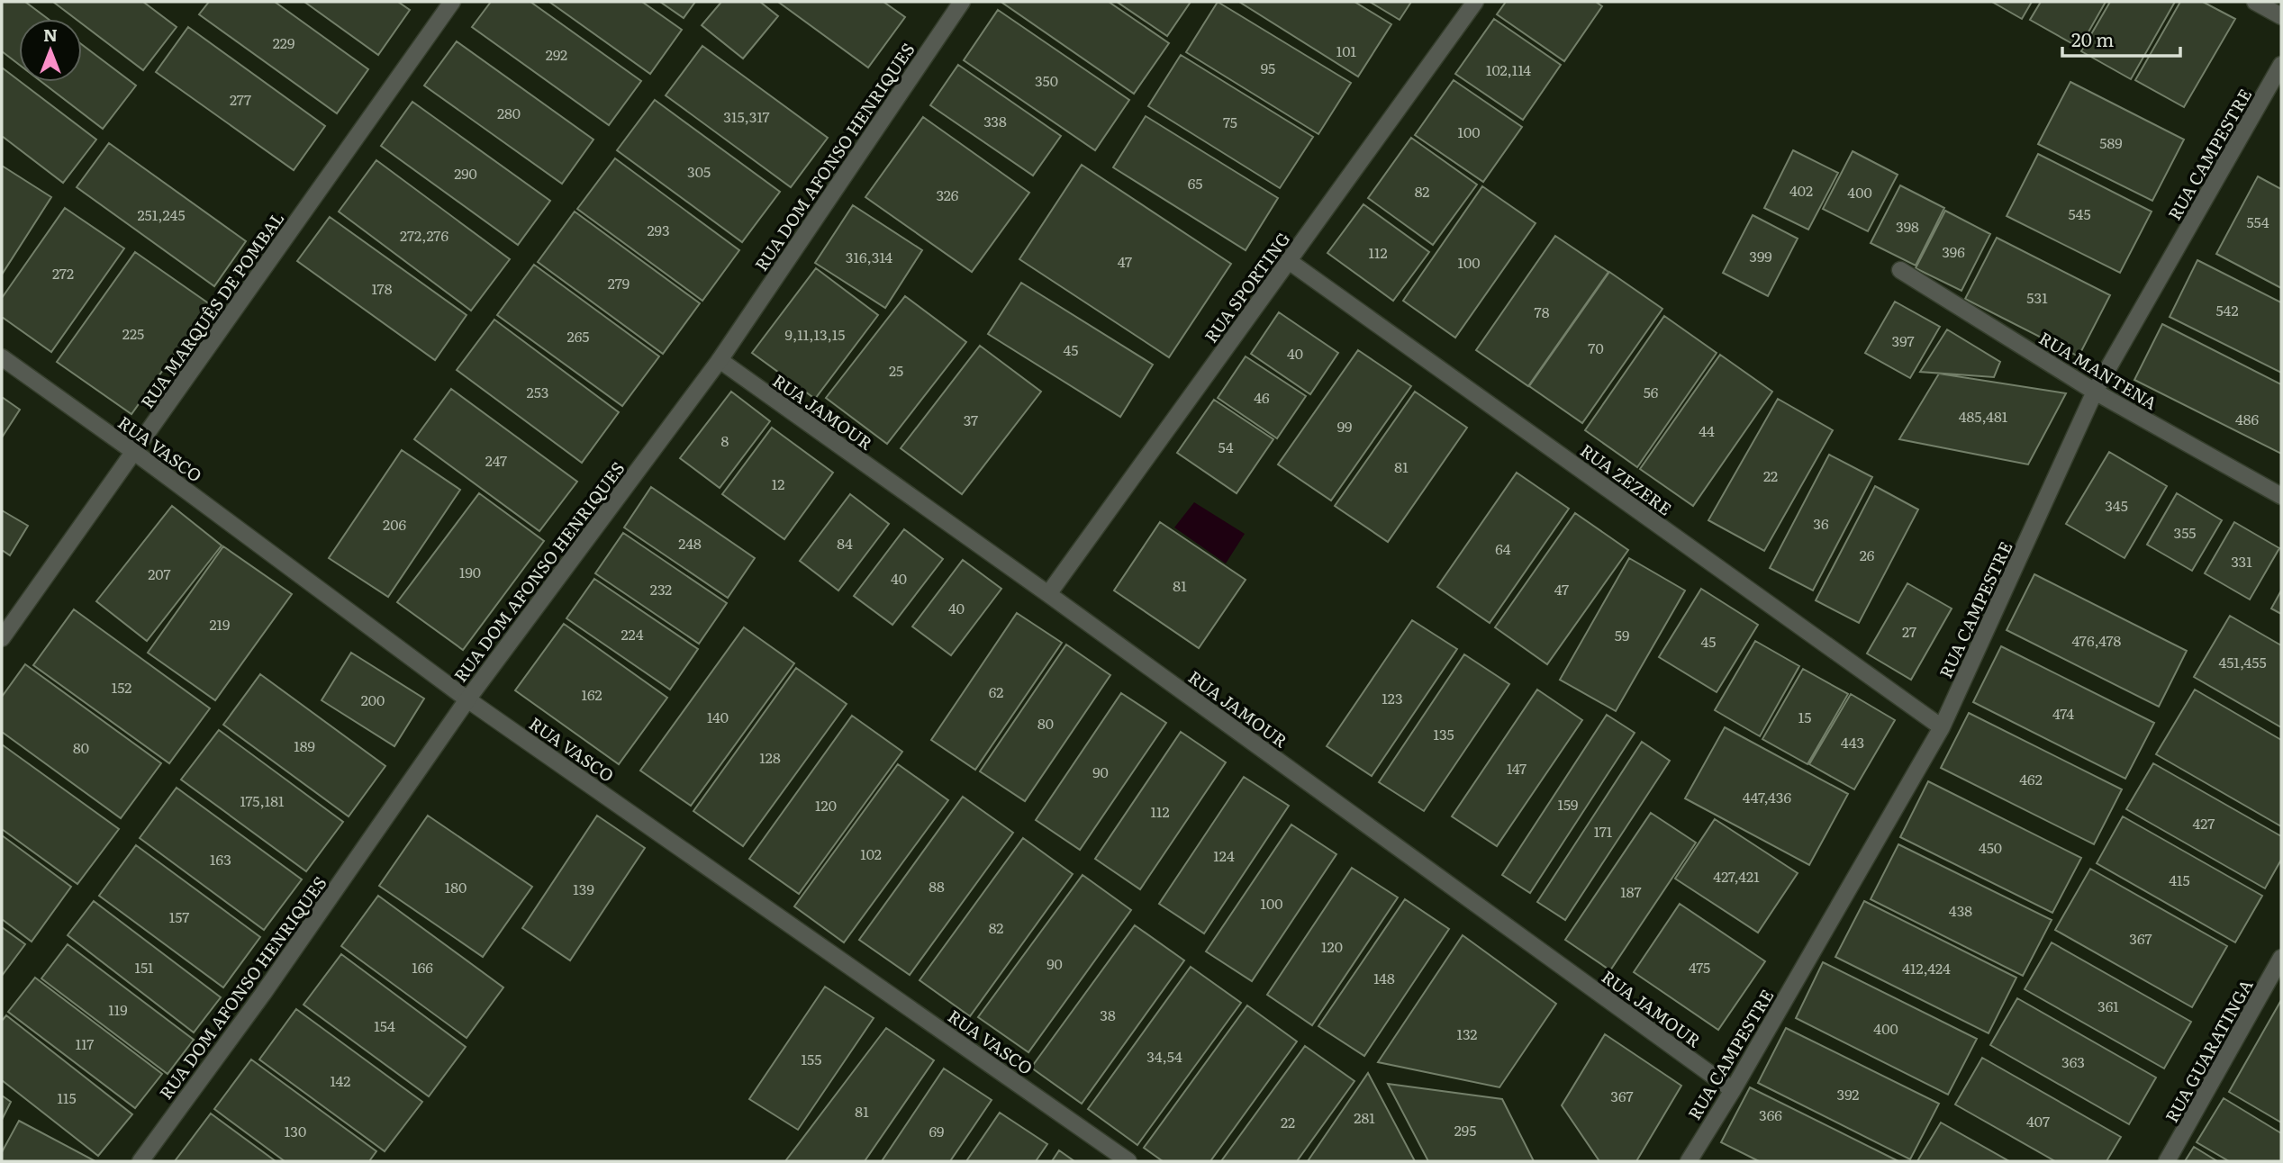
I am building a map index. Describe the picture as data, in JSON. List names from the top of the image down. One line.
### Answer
{"streets":{"street":["RUA CAMPESTRE","RUA DOM AFONSO HENRIQUES","RUA SPORTING","RUA MARQUÊS DE POMBAL","RUA MANTENA","RUA JAMOUR","RUA VASCO","RUA ZEZERE","RUA GUARATINGA"]},"crossings":[["RUA CAMPESTRE","RUA MANTENA"],["RUA CAMPESTRE","RUA JAMOUR"],["RUA CAMPESTRE","RUA ZEZERE"],["RUA DOM AFONSO HENRIQUES","RUA JAMOUR"],["RUA DOM AFONSO HENRIQUES","RUA VASCO"],["RUA SPORTING","RUA JAMOUR"],["RUA SPORTING","RUA ZEZERE"],["RUA MARQUÊS DE POMBAL","RUA VASCO"]],"house_numbers":["229","101","292","95","102,114","350","277","280","315,317","338","75","100","589","305","290","65","402","82","400","326","545","251,245","554","398","293","272,276","396","112","399","316,314","47","100","272","279","178","531","542","78","225","9,11,13,15","265","397","70","45","40","25","253","56","46","485,481","486","37","99","44","8","54","247","81","22","12","345","36","206","355","248","84","64","26","331","190","207","40","81","232","47","40","219","27","224","59","476,478","45","451,455","152","62","162","123","200","474","140","15","80","135","443","189","80","128","147","90","462","447,436","175,181","159","120","112","427","171","450","102","124","163","427,421","415","88","180","139","187","100","438","157","82","367","120","90","151","166","475","412,424","148","361","119","38","154","400","132","117","34,54","155","363","142","392","367","115","81","366","281","407","22","295","130","69"],"scale_bar":"20 m","north":"top"}
